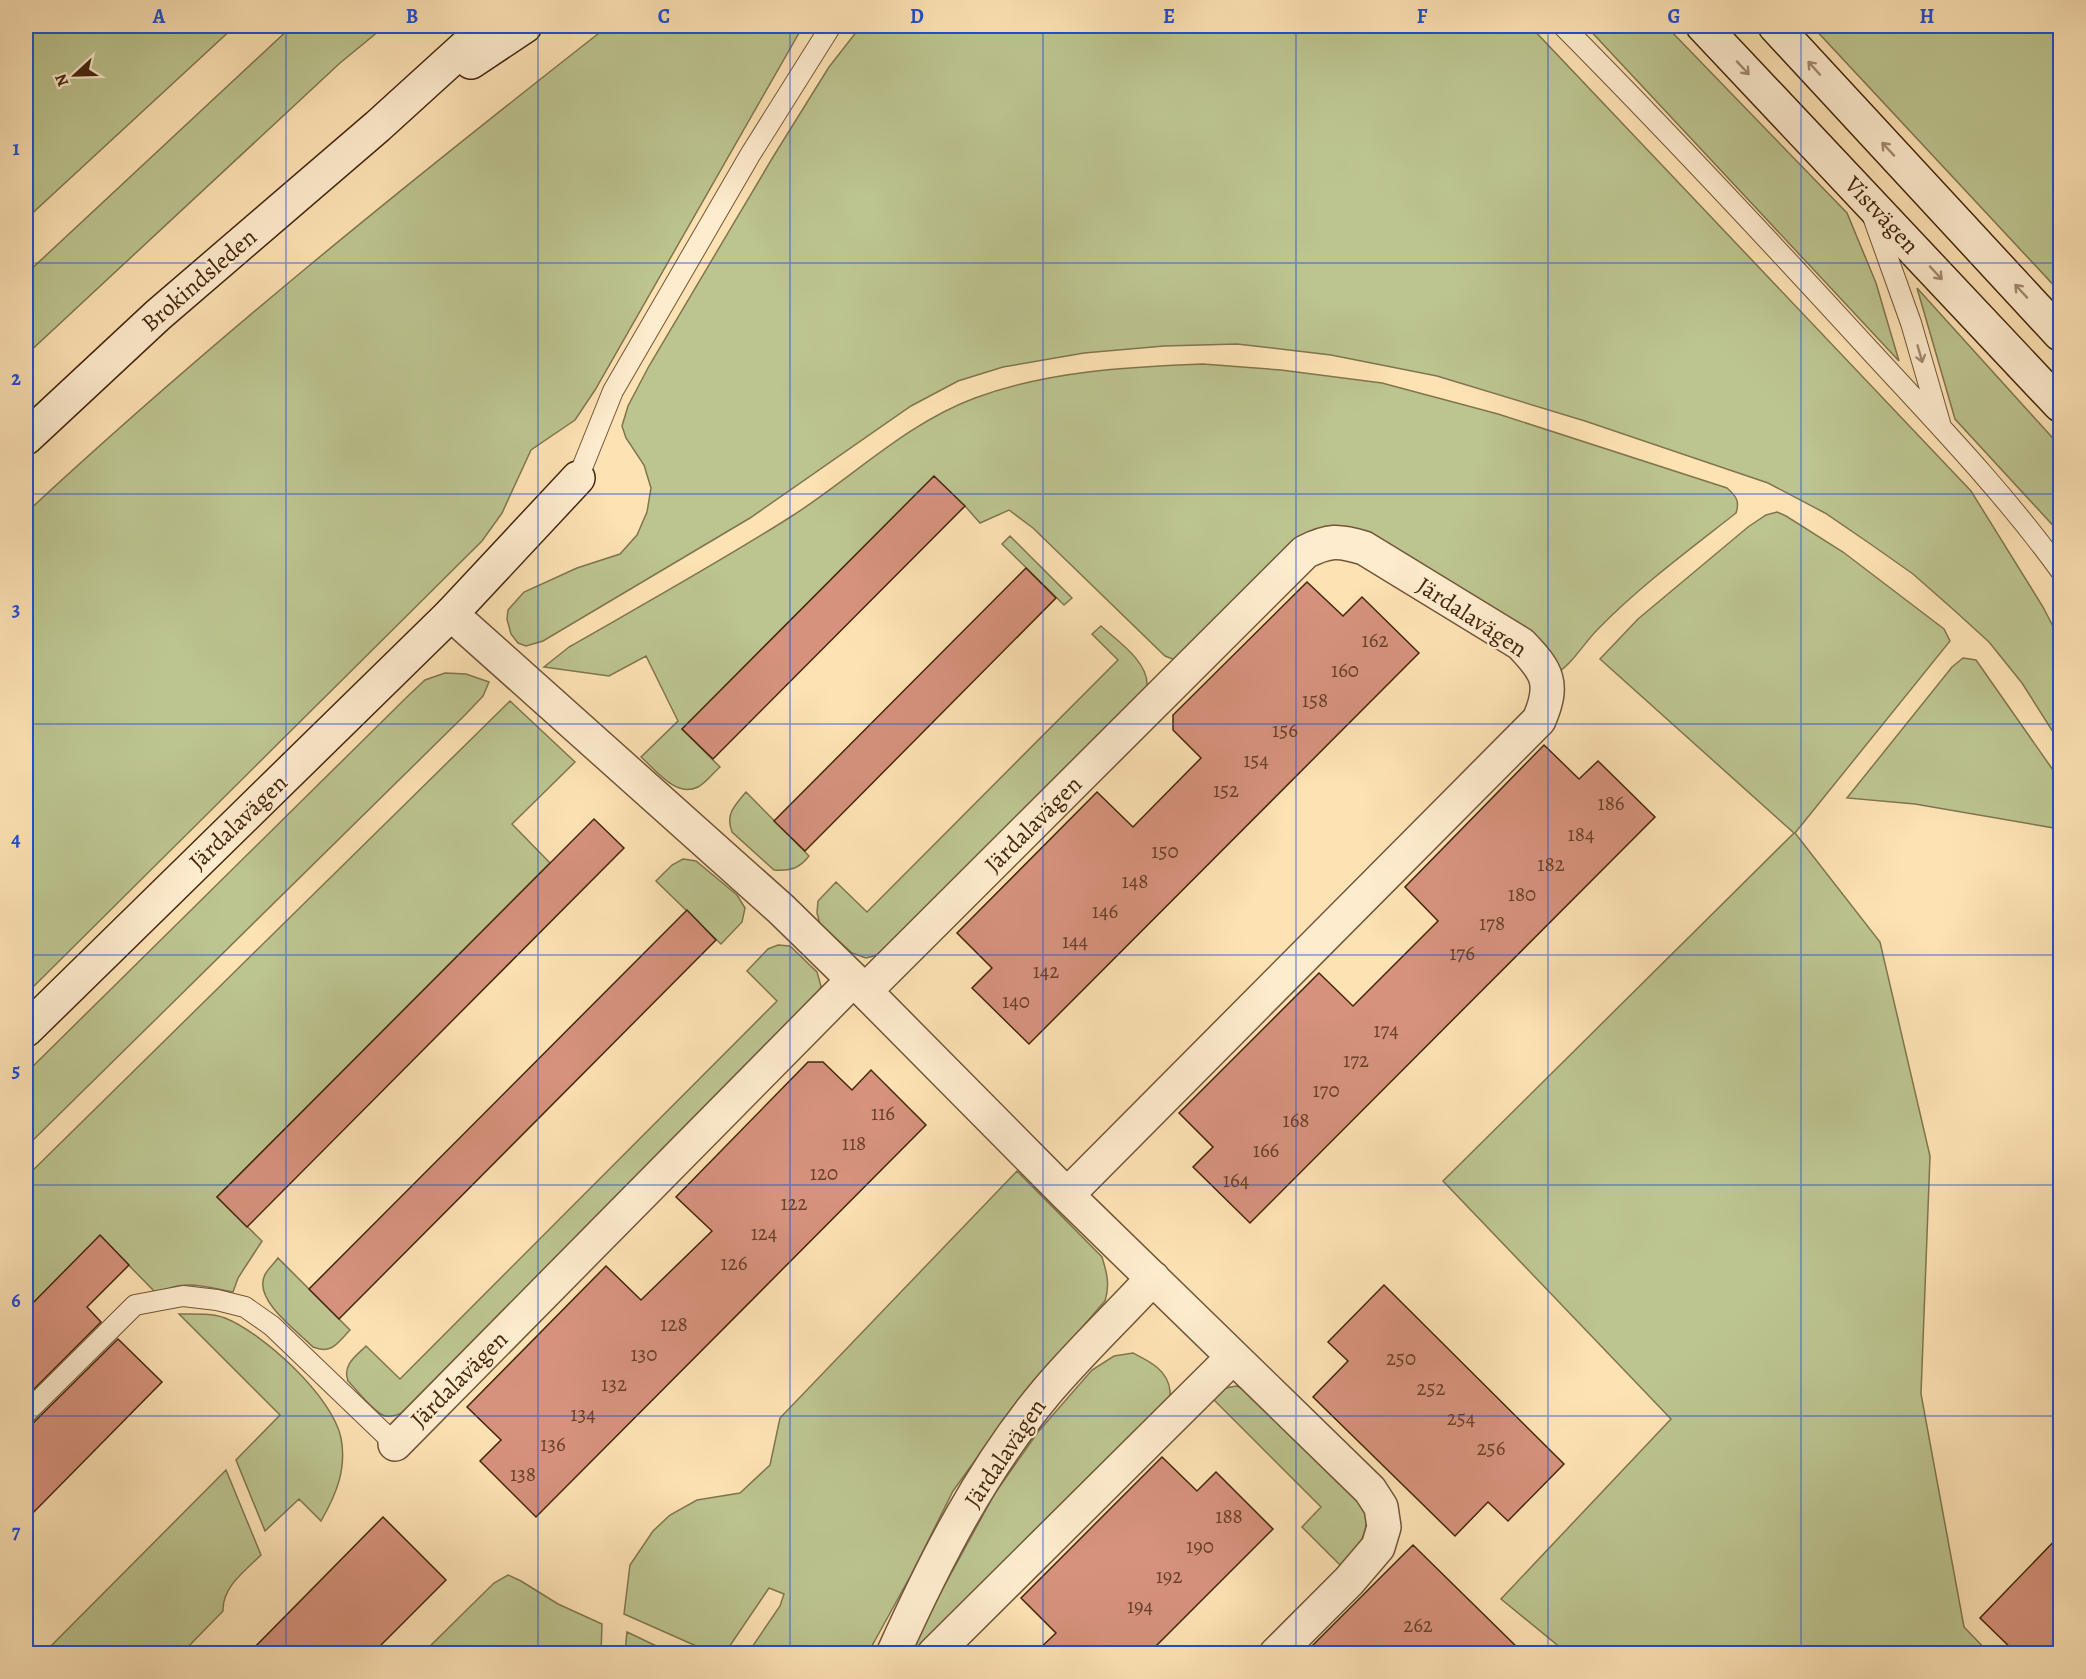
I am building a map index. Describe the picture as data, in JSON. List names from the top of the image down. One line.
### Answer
{"streets":{"street":["Vistvägen","Brokindsleden","Järdalavägen"]},"house_numbers":["162","160","158","156","154","152","186","184","150","182","148","180","146","178","144","176","142","140","174","172","170","116","168","118","166","120","164","122","124","126","128","130","250","132","252","134","254","136","256","138","188","190","192","194","262"],"north":"left","grid":{"columns":["A","B","C","D","E","F","G","H"],"rows":["1","2","3","4","5","6","7"]}}
